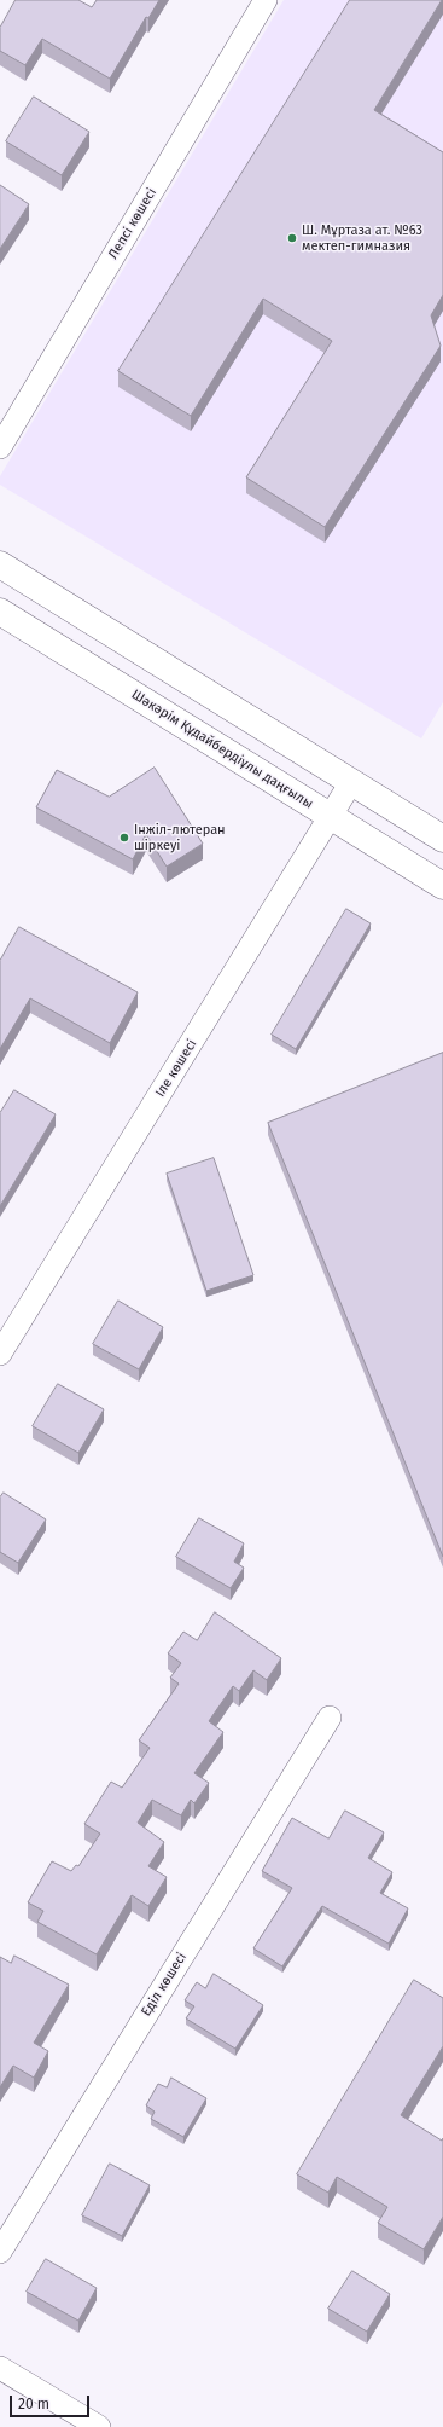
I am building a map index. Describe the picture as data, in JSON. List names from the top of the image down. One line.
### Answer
{"streets":{"main road":["Шәкәрім Құдайбердіұлы даңғылы"],"street":["Лепсі көшесі","Іле көшесі","Еділ көшесі"]},"crossings":[["Шәкәрім Құдайбердіұлы даңғылы","Іле көшесі"]],"places":["Ш. Мұртаза ат. №63 мектеп-гимназия","Інжіл-лютеран шіркеуі"],"scale_bar":"20 m"}
